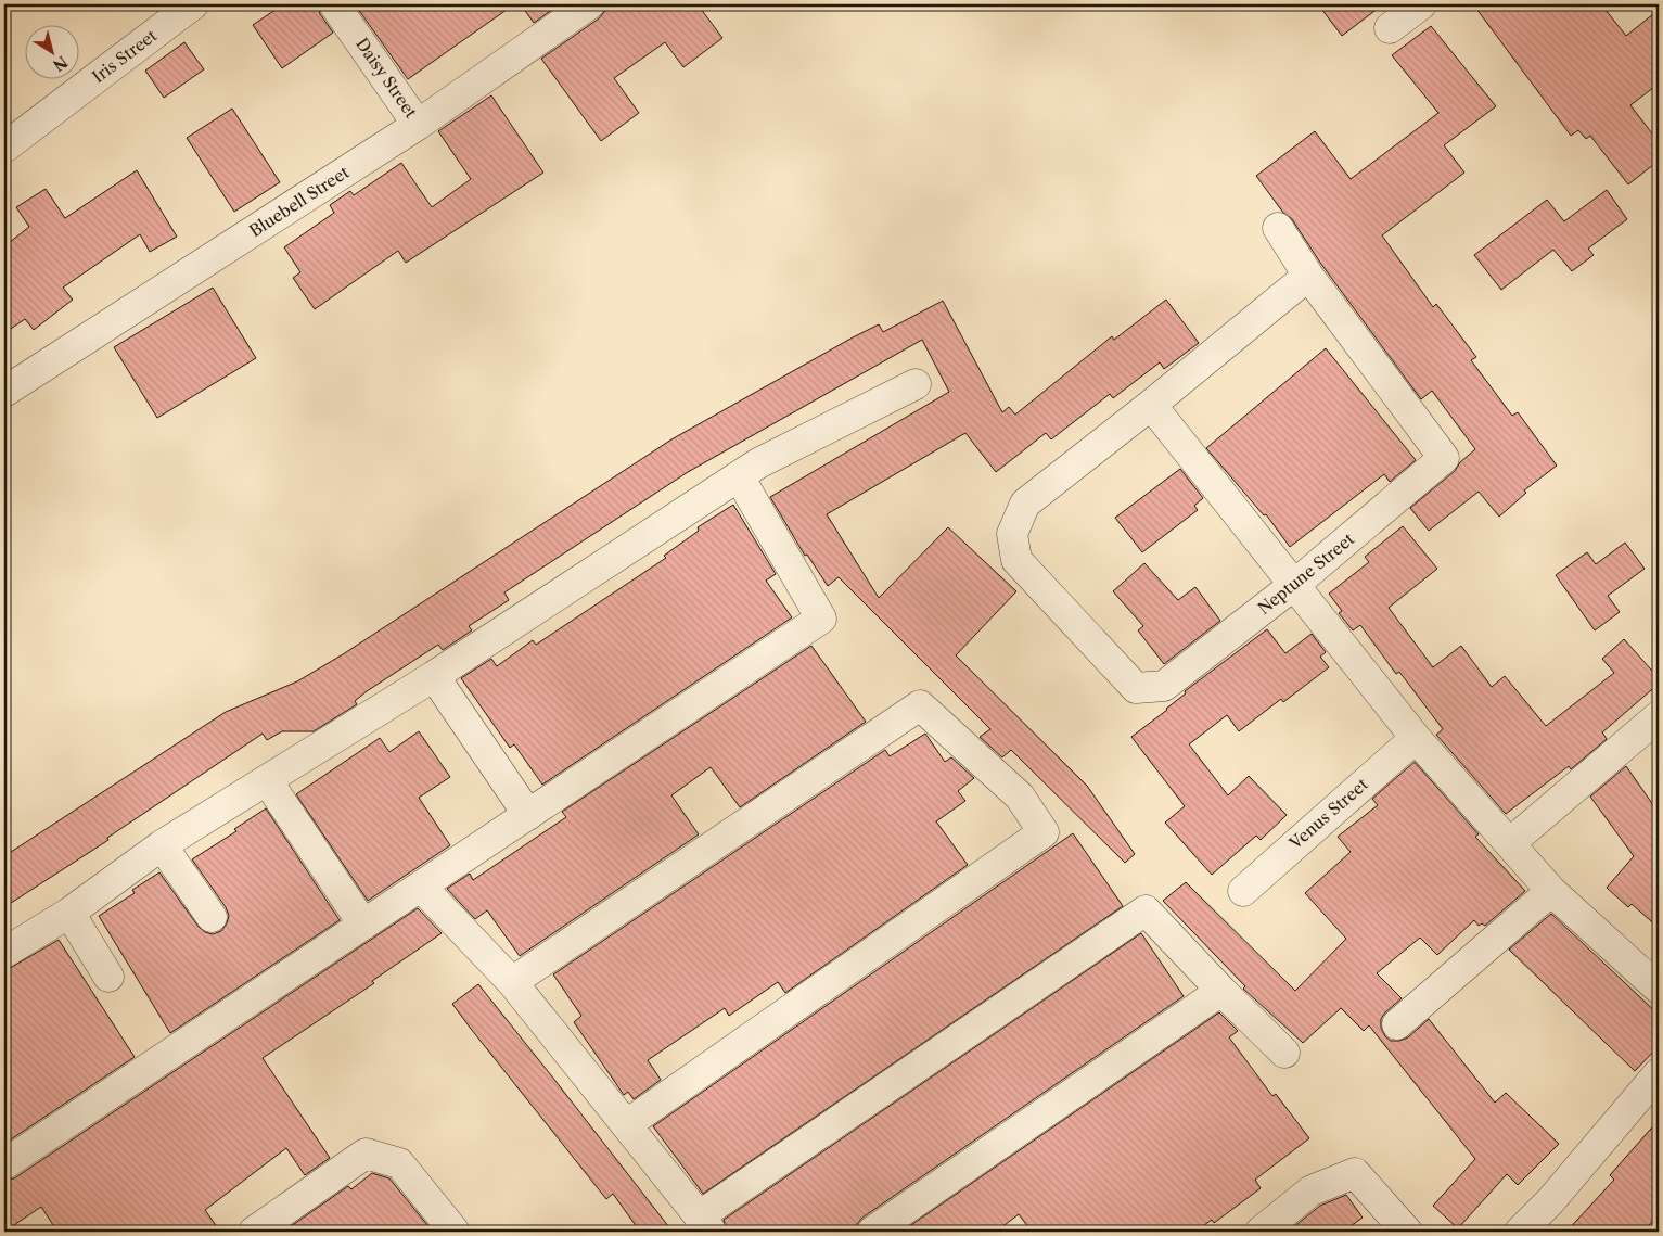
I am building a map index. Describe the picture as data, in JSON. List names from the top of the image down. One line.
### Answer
{"streets":{"street":["Iris Street","Daisy Street","Bluebell Street","Neptune Street","Venus Street"]},"crossings":[["Daisy Street","Bluebell Street"]],"north":"bottom right"}
